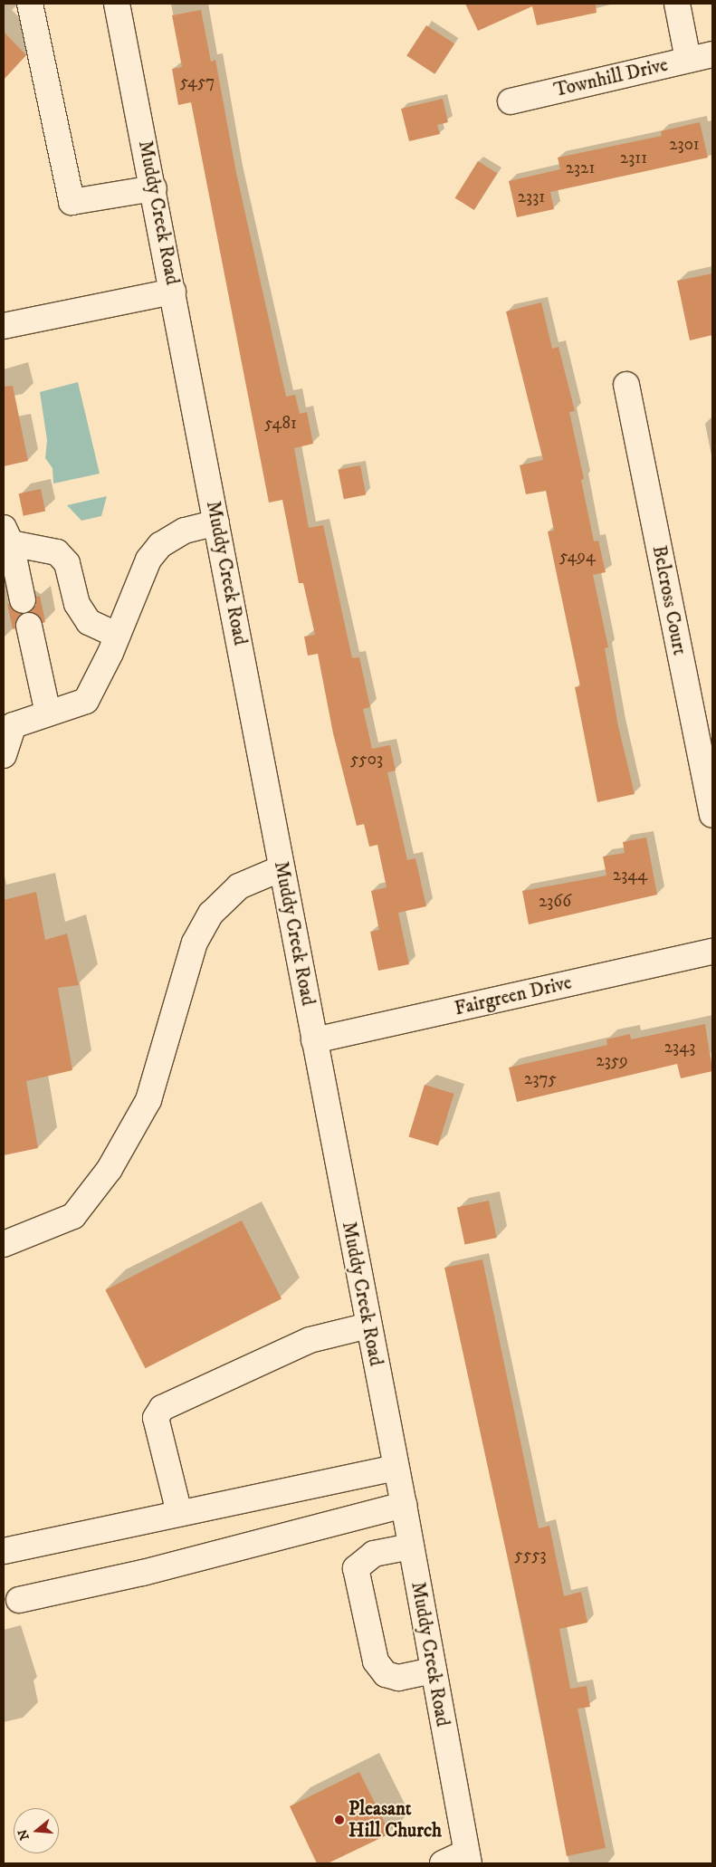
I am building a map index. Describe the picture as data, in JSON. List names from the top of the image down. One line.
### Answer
{"streets":{"street":["Townhill Drive","Muddy Creek Road","Belcross Court","Fairgreen Drive"]},"crossings":[["Muddy Creek Road","Fairgreen Drive"]],"places":["Pleasant Hill Church"],"house_numbers":["5457","2301","2311","2321","2331","5481","5494","5503","2344","2366","2343","2359","2375","5553"],"north":"left"}
